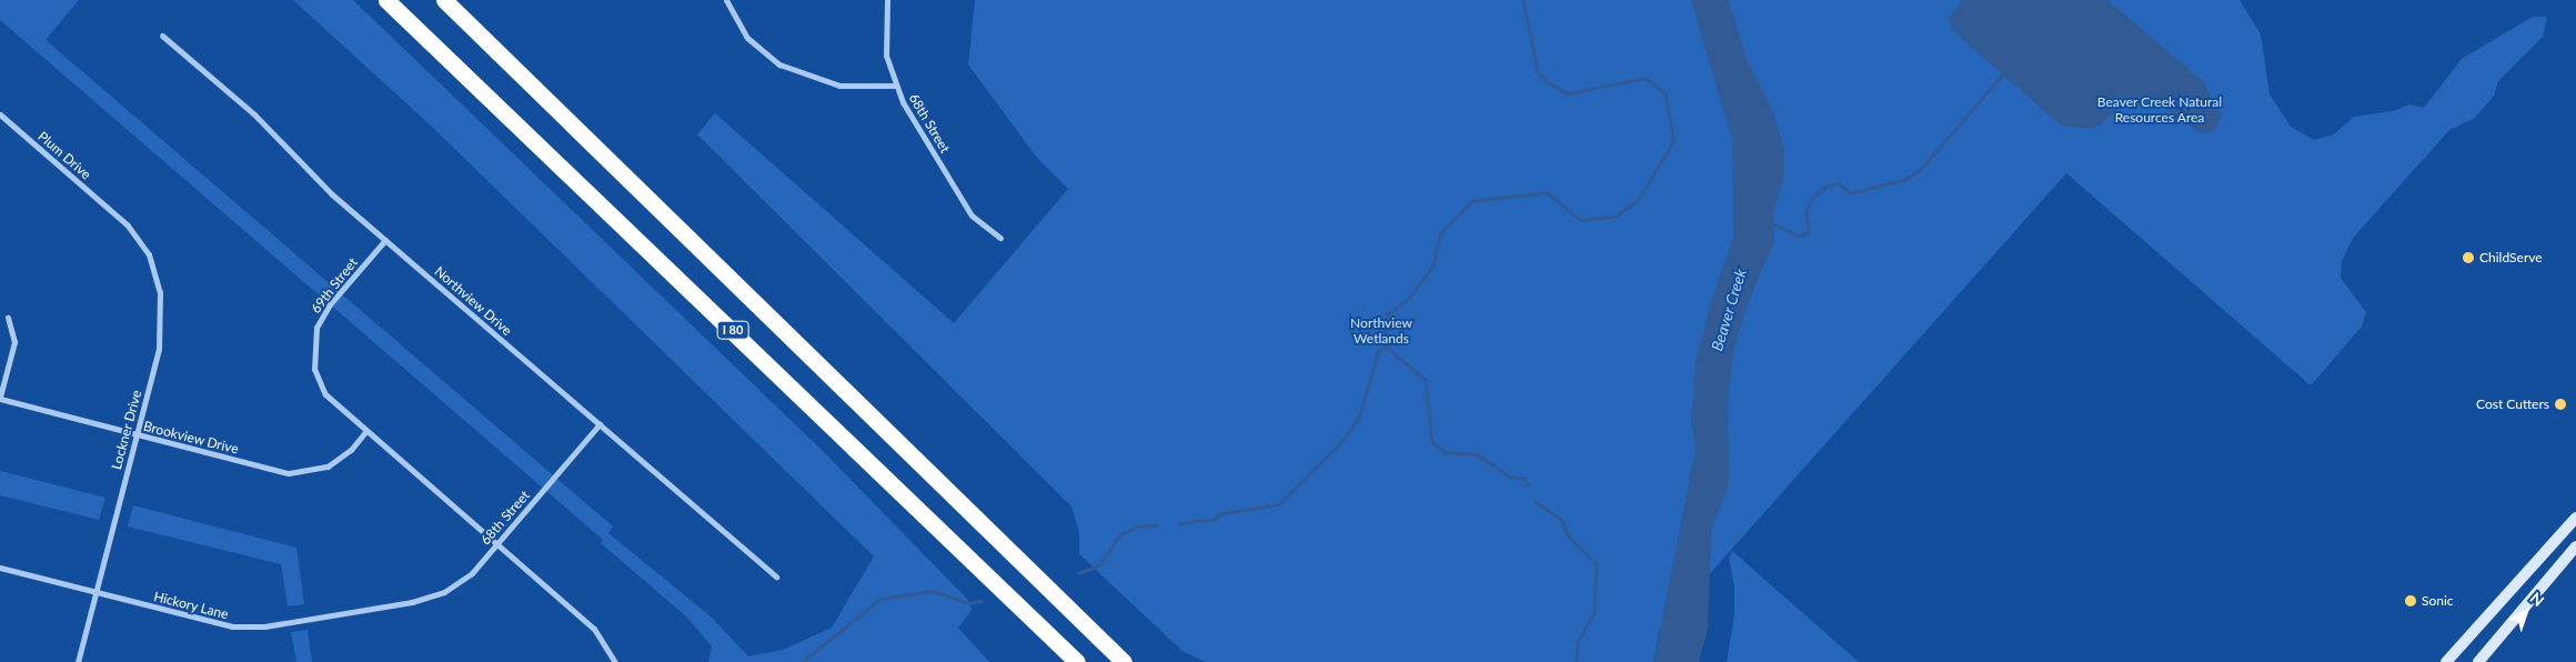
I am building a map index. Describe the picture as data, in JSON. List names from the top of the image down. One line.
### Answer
{"streets":{"highway":["I 80"],"street":["68th Street","Plum Drive","69th Street","Northview Drive","Lockner Drive","Brookview Drive","Hickory Lane"]},"crossings":[["68th Street","Northview Drive"],["68th Street","Hickory Lane"],["Plum Drive","Lockner Drive"],["69th Street","Northview Drive"],["69th Street","Brookview Drive"],["Lockner Drive","Brookview Drive"],["Lockner Drive","Hickory Lane"]],"water":["Beaver Creek"],"parks":["Beaver Creek Natural Resources Area","Northview Wetlands"],"places":["ChildServe","Cost Cutters","Sonic"],"north":"top right"}
